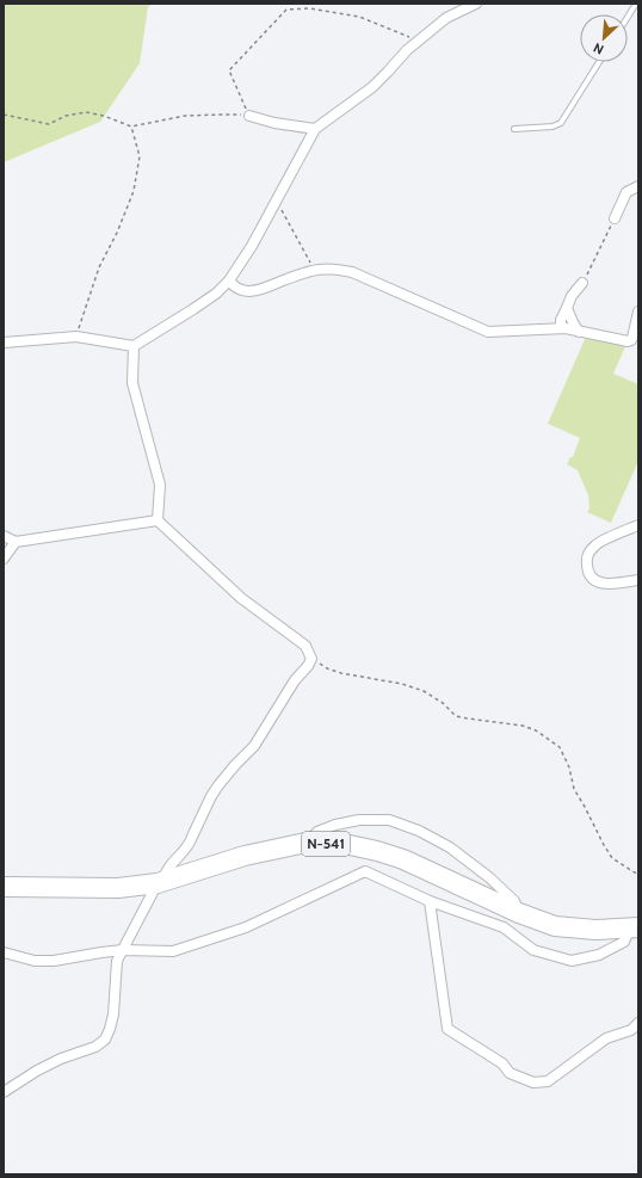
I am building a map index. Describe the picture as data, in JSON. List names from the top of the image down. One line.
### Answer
{"streets":{"highway":["N-541"]},"north":"bottom left"}
